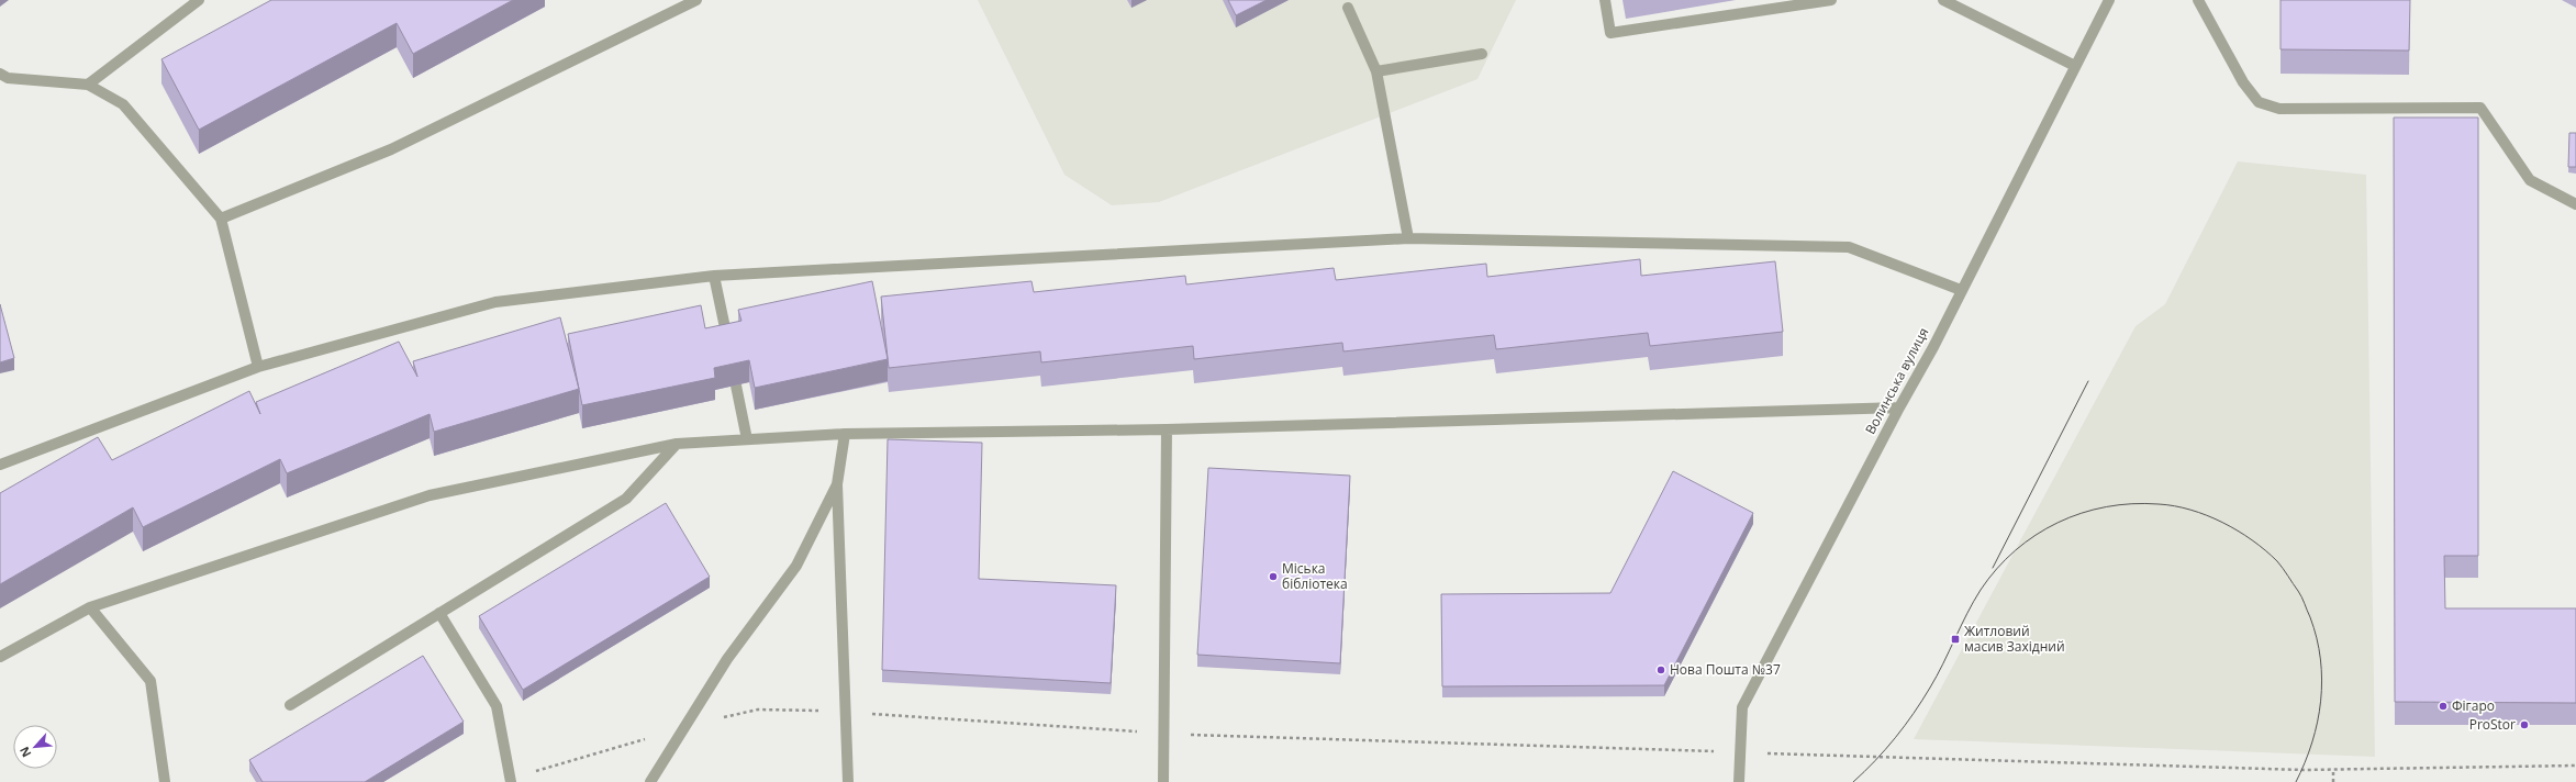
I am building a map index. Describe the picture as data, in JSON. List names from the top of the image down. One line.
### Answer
{"streets":{"street":["Волинська вулиця"]},"places":{"other":["Міська бібліотека","Нова Пошта №37","Фігаро","ProStor"],"transit":["Житловий масив Західний"]},"north":"bottom left"}
